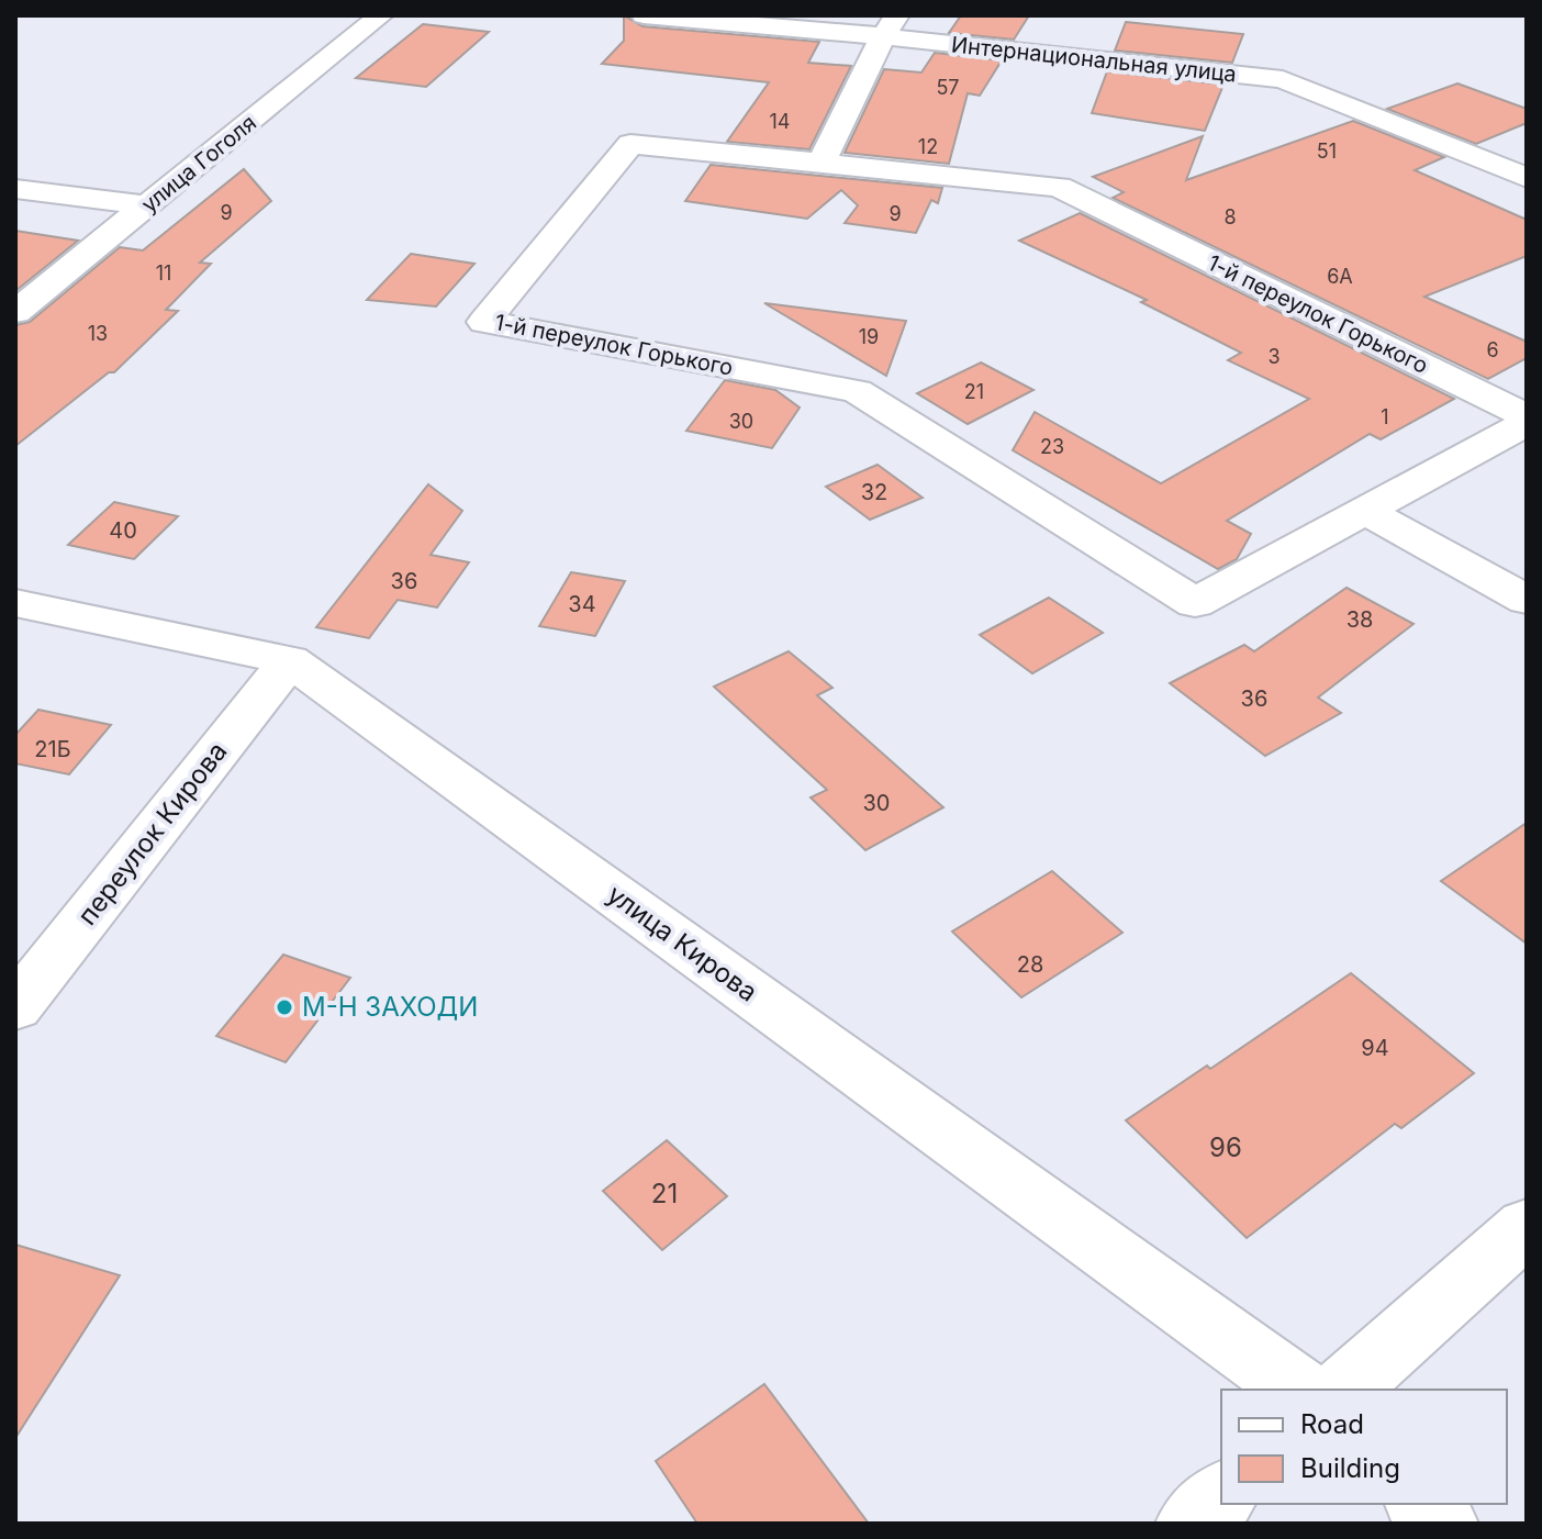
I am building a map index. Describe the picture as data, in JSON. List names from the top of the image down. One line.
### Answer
{"streets":{"street":["Интернациональная улица","улица Гоголя","1-й переулок Горького","переулок Кирова","улица Кирова"]},"crossings":[["переулок Кирова","улица Кирова"]],"places":["М-Н ЗАХОДИ"],"house_numbers":["57","14","12","51","9","9","8","11","6А","13","19","6","3","21","1","30","23","32","40","36","34","38","36","21Б","30","28","94","96","21"],"legend":["Road","Building"]}
